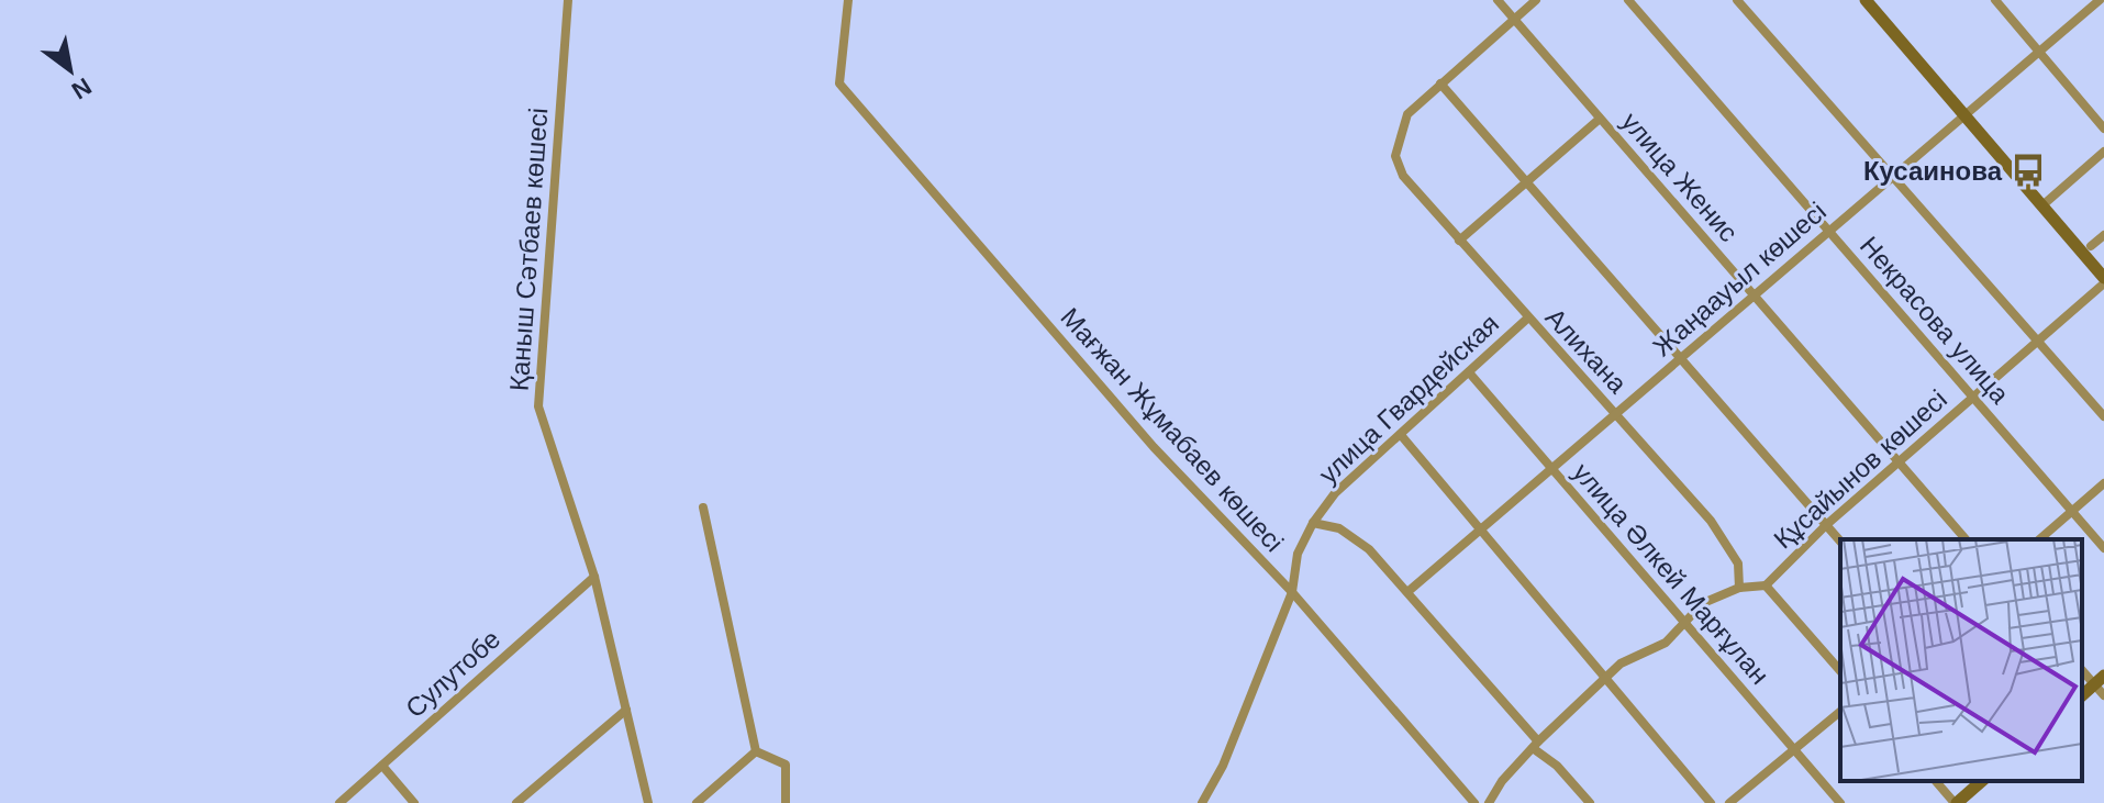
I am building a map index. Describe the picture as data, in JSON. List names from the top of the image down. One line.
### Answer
{"streets":{"street":["улица Женис","Қаныш Сәтбаев көшесі","Жаңаауыл көшесі","Некрасова улица","Алихана","улица Гвардейская","Мағжан Жұмабаев көшесі","Құсайынов көшесі","улица Әлкей Марғұлан","Сулутобе"]},"crossings":[["улица Женис","Жаңаауыл көшесі"],["улица Женис","Құсайынов көшесі"],["Қаныш Сәтбаев көшесі","Сулутобе"],["Жаңаауыл көшесі","Некрасова улица"],["Жаңаауыл көшесі","Алихана"],["Жаңаауыл көшесі","улица Әлкей Марғұлан"],["Некрасова улица","Құсайынов көшесі"],["Алихана","улица Гвардейская"],["улица Гвардейская","Мағжан Жұмабаев көшесі"],["улица Гвардейская","улица Әлкей Марғұлан"]],"places":{"bus stop":["Кусаинова"]},"north":"bottom right"}
